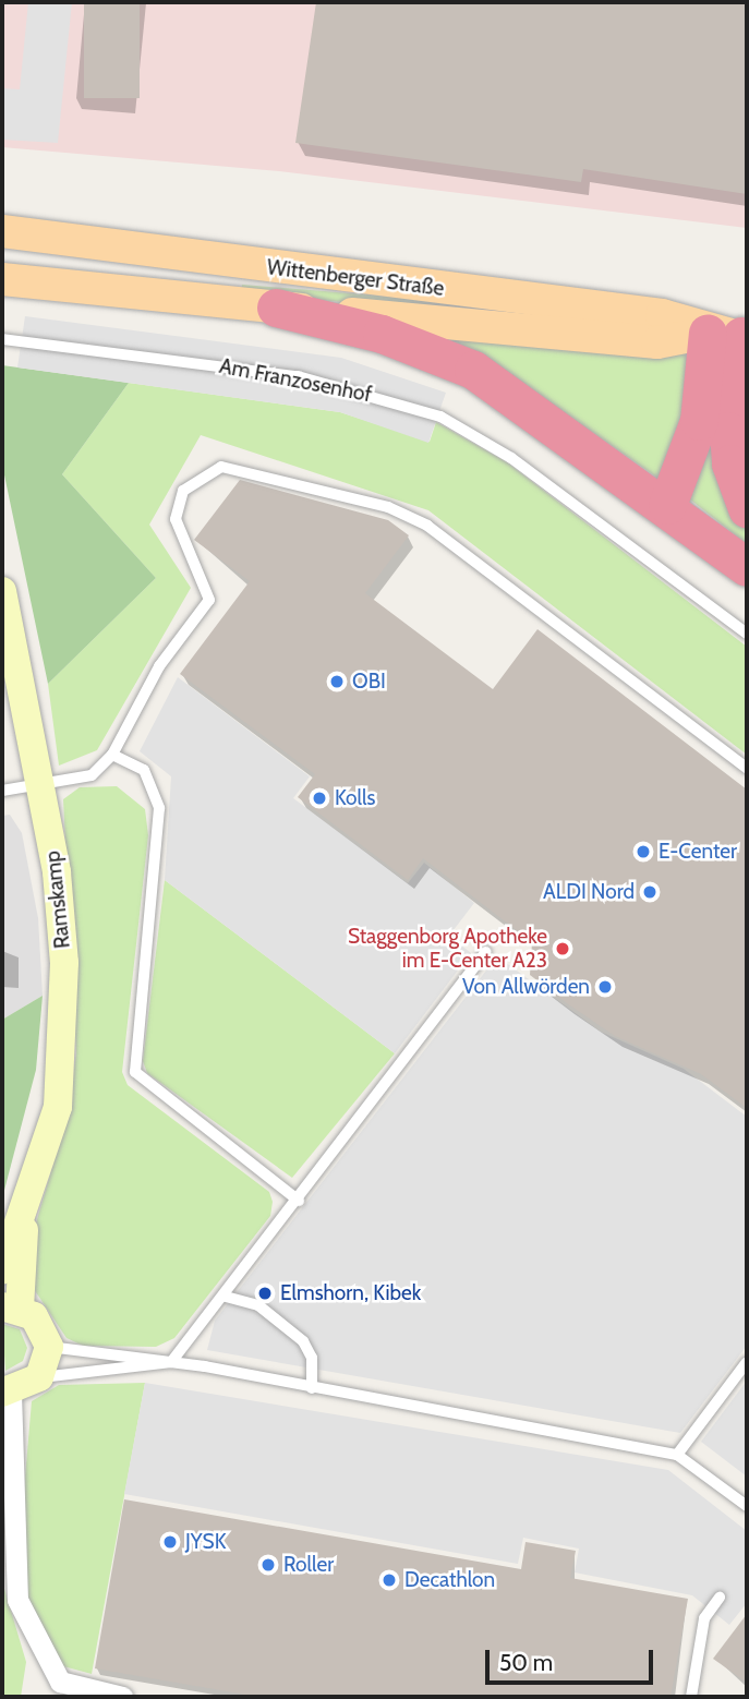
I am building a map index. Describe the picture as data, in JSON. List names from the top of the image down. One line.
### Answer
{"streets":{"main road":["Wittenberger Straße"],"street":["Ramskamp"],"lane":["Am Franzosenhof"]},"places":["OBI","Kolls","E-Center","ALDI Nord","Staggenborg Apotheke im E-Center A23","Von Allwörden","Elmshorn, Kibek","JYSK","Roller","Decathlon"],"scale_bar":"50 m"}
